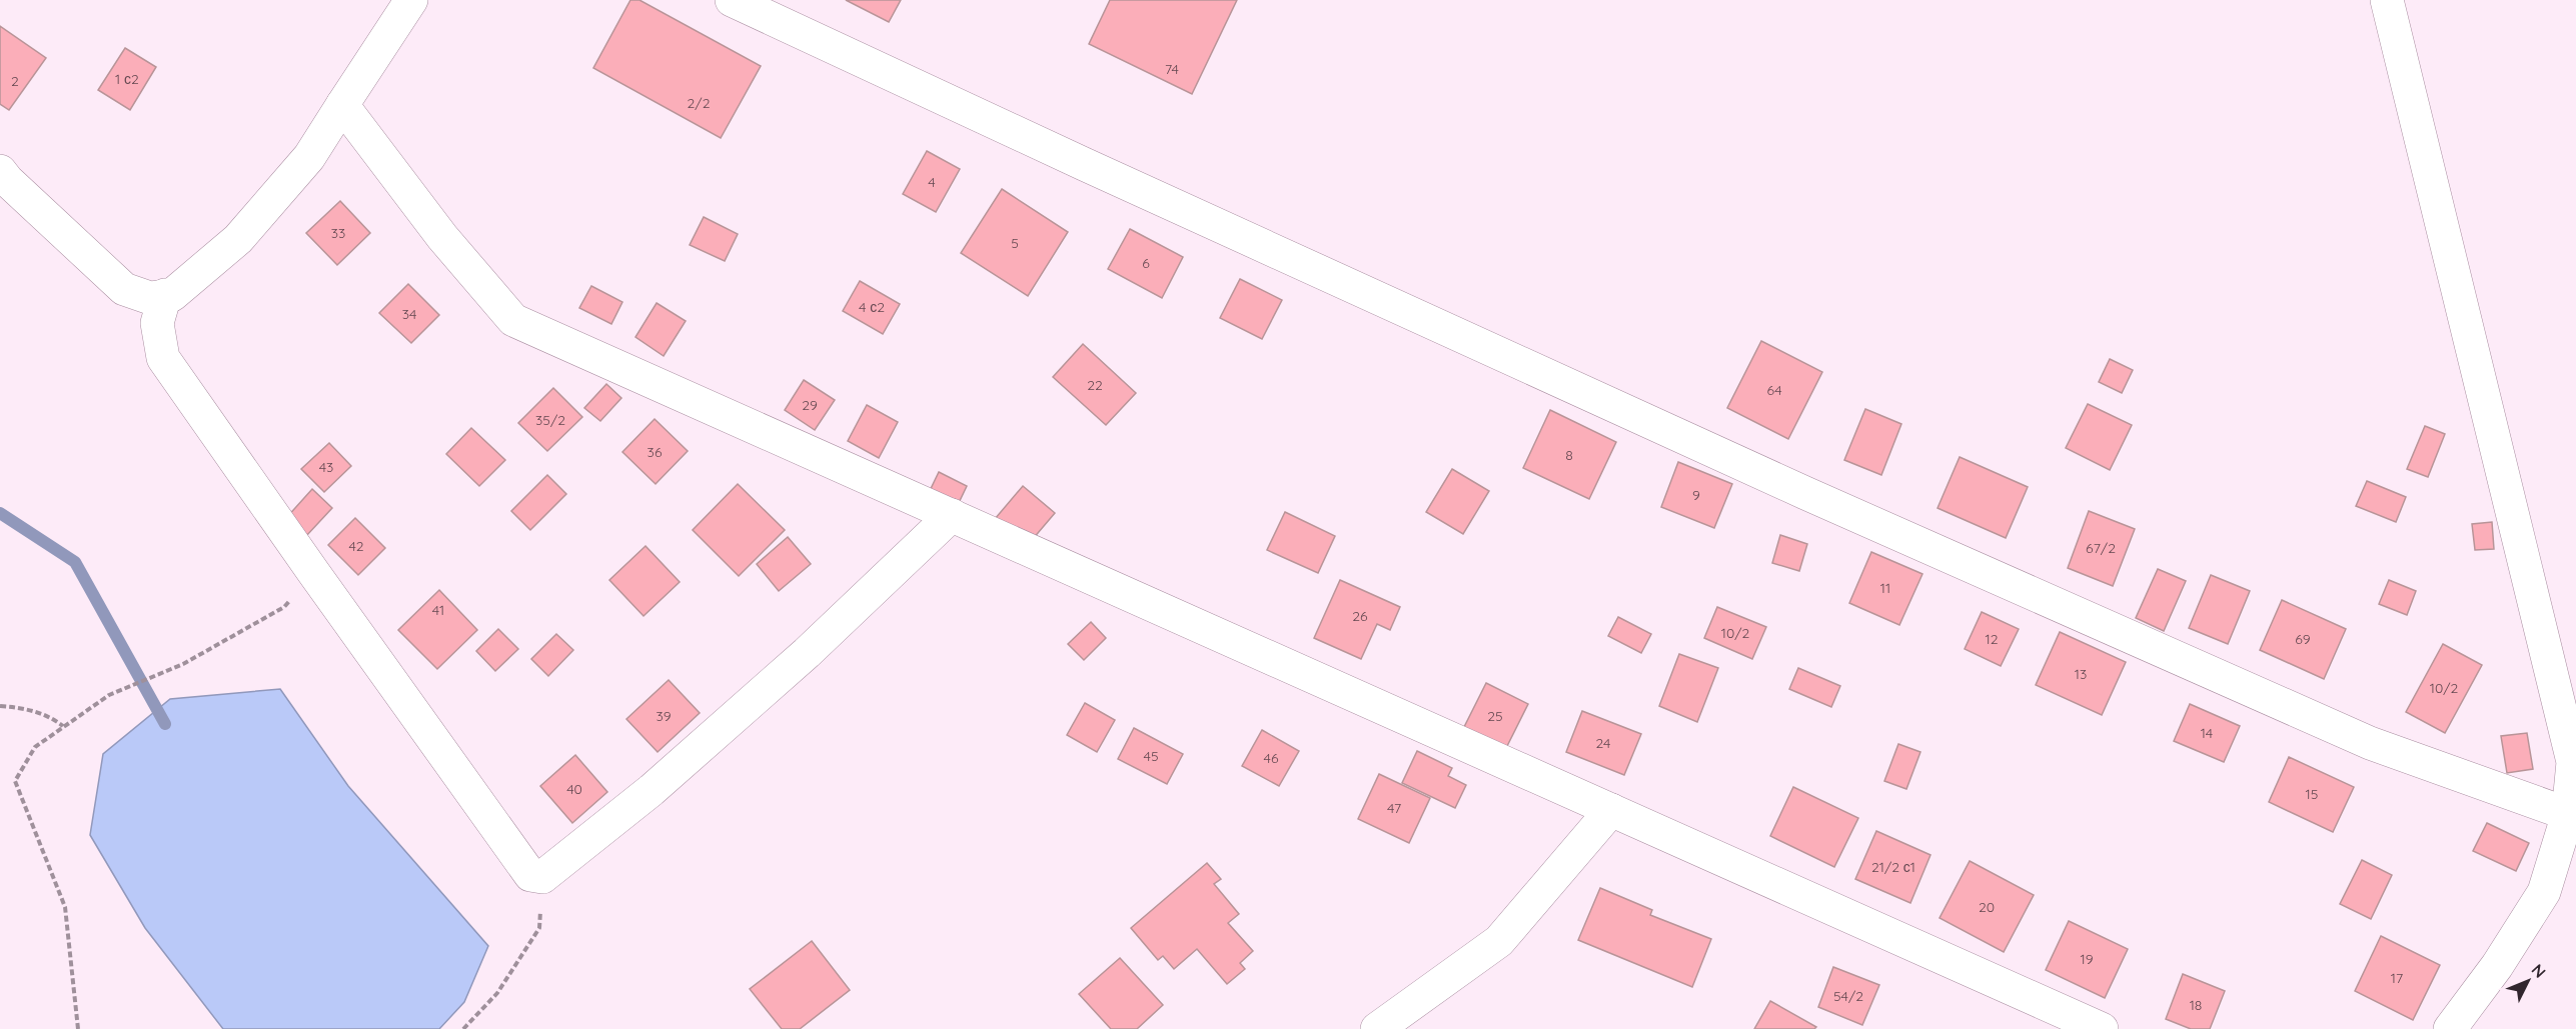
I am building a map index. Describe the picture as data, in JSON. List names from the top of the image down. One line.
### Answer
{"house_numbers":["74","1 с2","2","2/2","4","33","5","6","4 с2","34","22","64","29","35/2","36","8","43","9","42","67/2","11","41","26","10/2","12","69","13","10/2","39","25","14","24","45","46","40","15","47","21/2 с1","20","19","17","54/2","18"],"north":"top right"}
